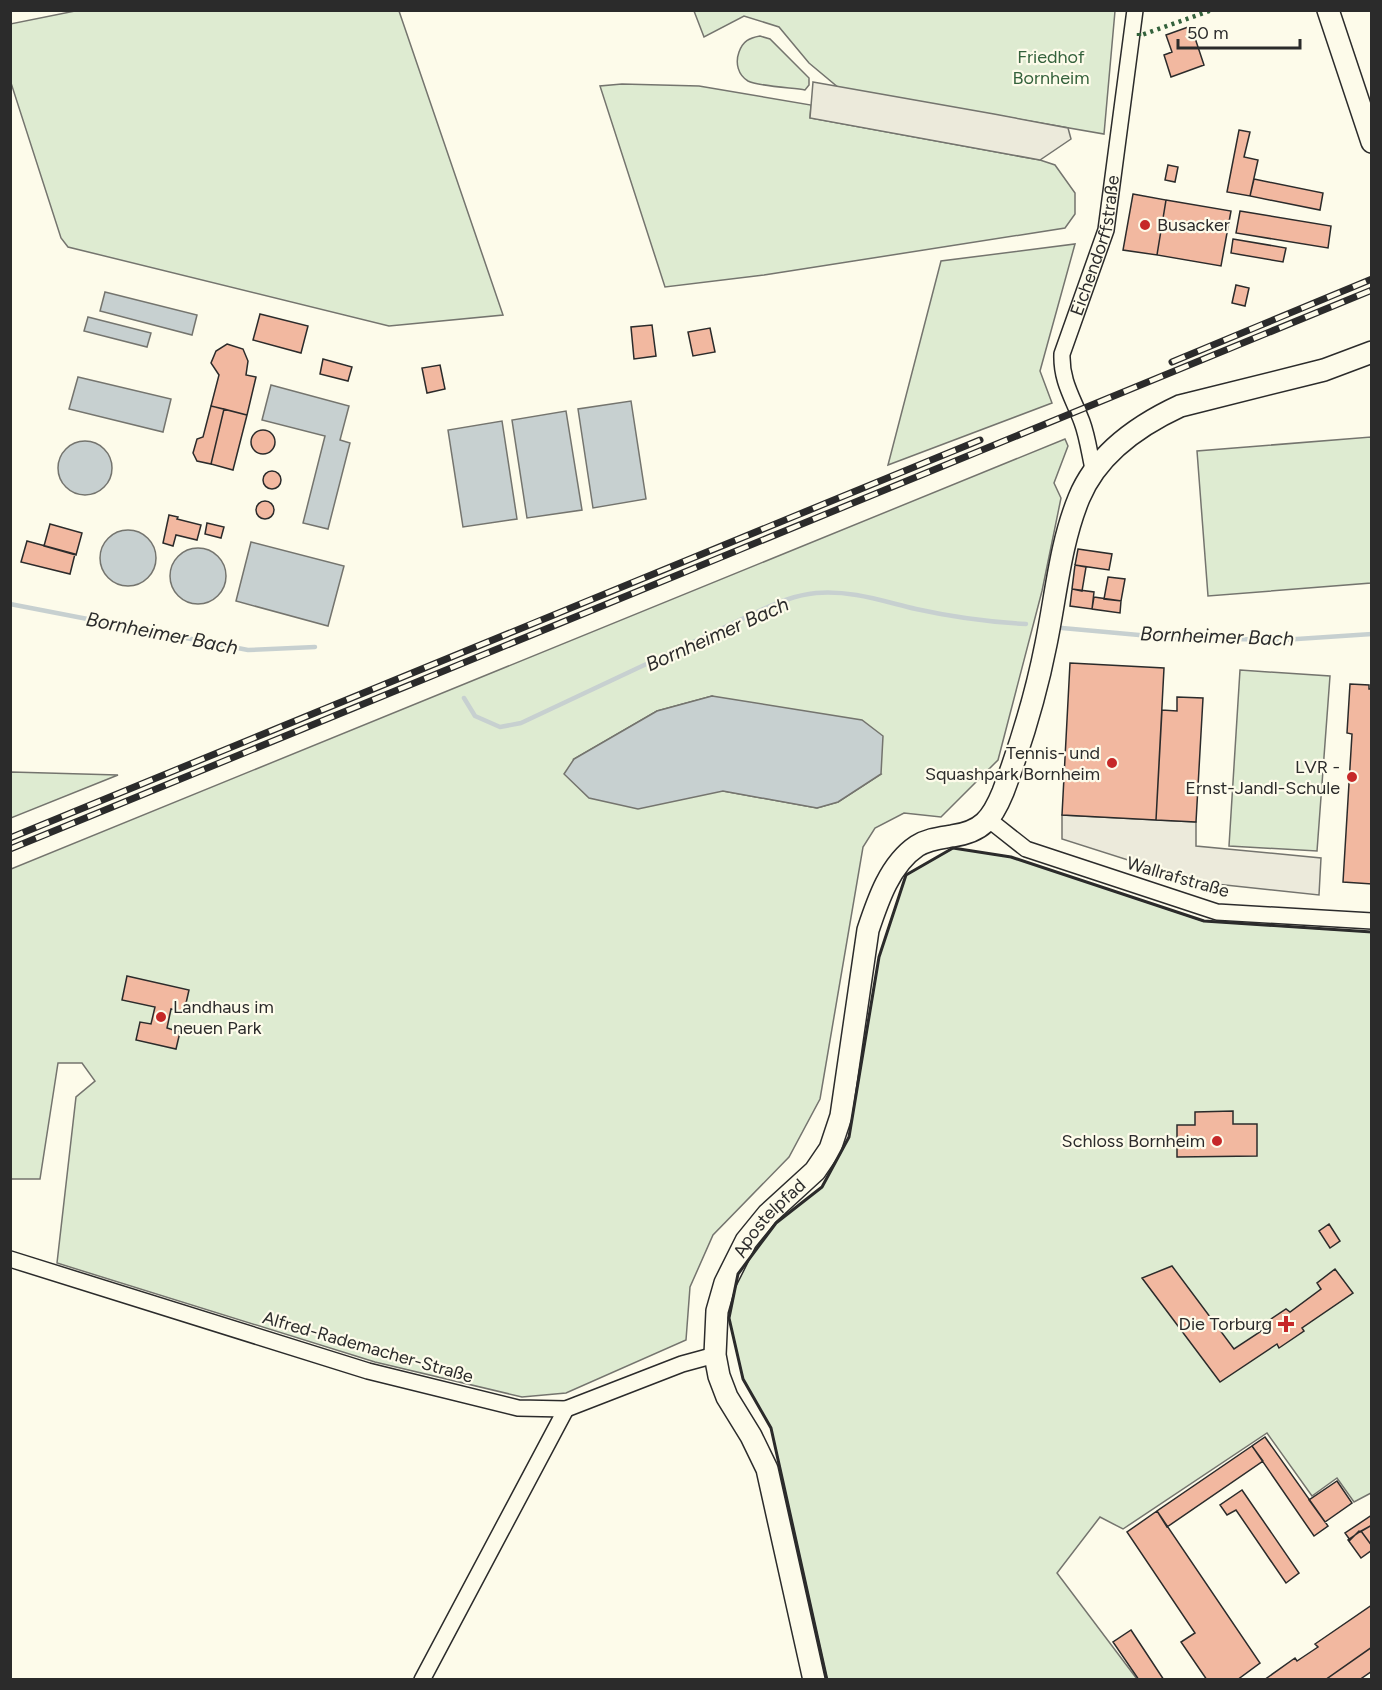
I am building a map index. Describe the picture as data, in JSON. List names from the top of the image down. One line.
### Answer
{"streets":{"street":["Eichendorffstraße","Wallrafstraße","Apostelpfad","Alfred-Rademacher-Straße"]},"crossings":[["Wallrafstraße","Apostelpfad"],["Apostelpfad","Alfred-Rademacher-Straße"]],"water":["Bornheimer Bach"],"parks":["Friedhof Bornheim"],"places":{"other":["Busacker","Tennis- und Squashpark Bornheim","LVR - Ernst-Jandl-Schule","Landhaus im neuen Park","Schloss Bornheim"],"health":["Die Torburg"]},"scale_bar":"50 m"}
